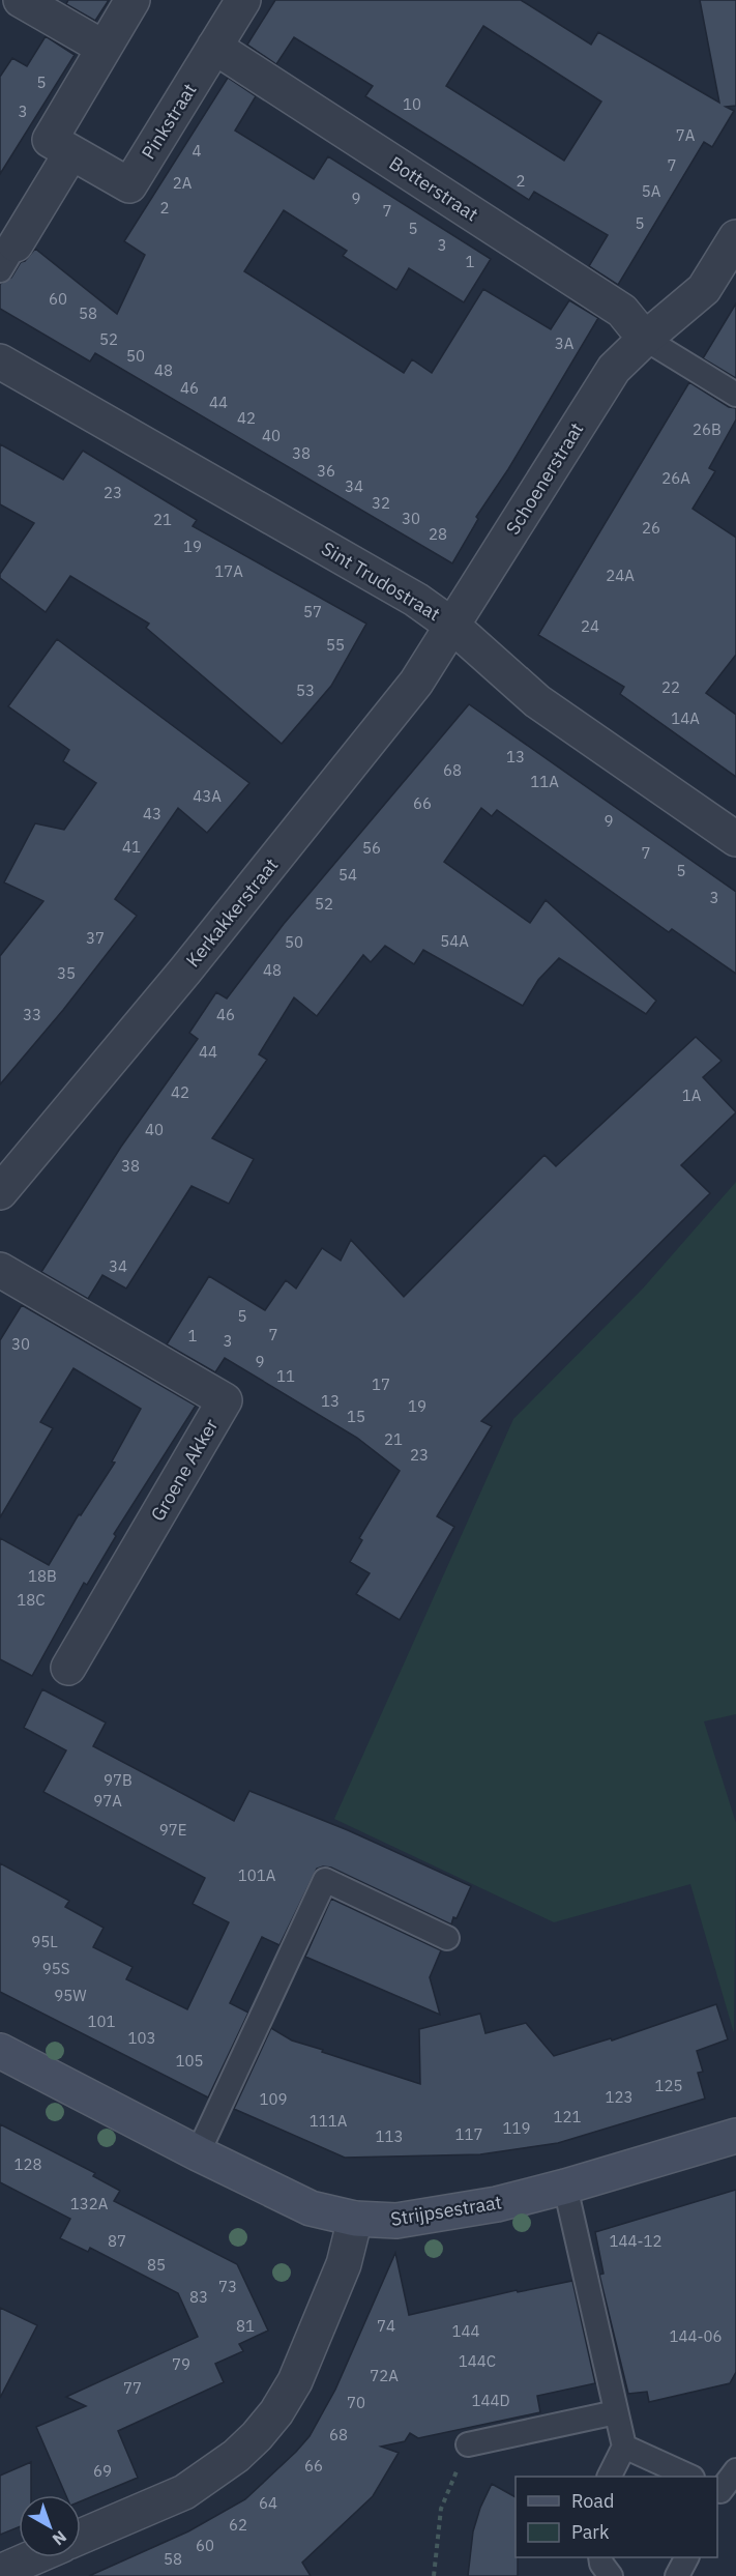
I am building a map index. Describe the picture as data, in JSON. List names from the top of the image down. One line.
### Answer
{"streets":{"street":["Pinkstraat","Botterstraat","Schoenerstraat","Sint Trudostraat","Kerkakkerstraat","Groene Akker","Strijpsestraat"]},"crossings":[["Pinkstraat","Botterstraat"],["Botterstraat","Schoenerstraat"],["Schoenerstraat","Sint Trudostraat"],["Schoenerstraat","Kerkakkerstraat"],["Sint Trudostraat","Kerkakkerstraat"]],"house_numbers":["5","10","3","7A","4","7","2","2A","5A","9","2","7","5","5","3","1","60","58","52","3A","50","48","46","44","42","26B","40","38","36","26A","34","23","32","30","21","26","28","19","17A","24A","57","24","55","22","53","14A","13","68","11A","43A","66","43","9","41","56","7","5","54","3","52","37","54A","50","48","35","33","46","44","42","1A","40","38","34","5","7","1","3","30","9","11","17","13","19","15","21","23","18B","18C","97B","97A","97E","101A","95L","95S","95W","101","103","105","125","123","109","121","111A","119","117","113","128","132A","87","144-12","85","73","83","81","74","144","144-06","144C","79","72A","77","144D","70","68","66","69","64","62","60","58"],"legend":["Road","Park"],"north":"bottom right"}
